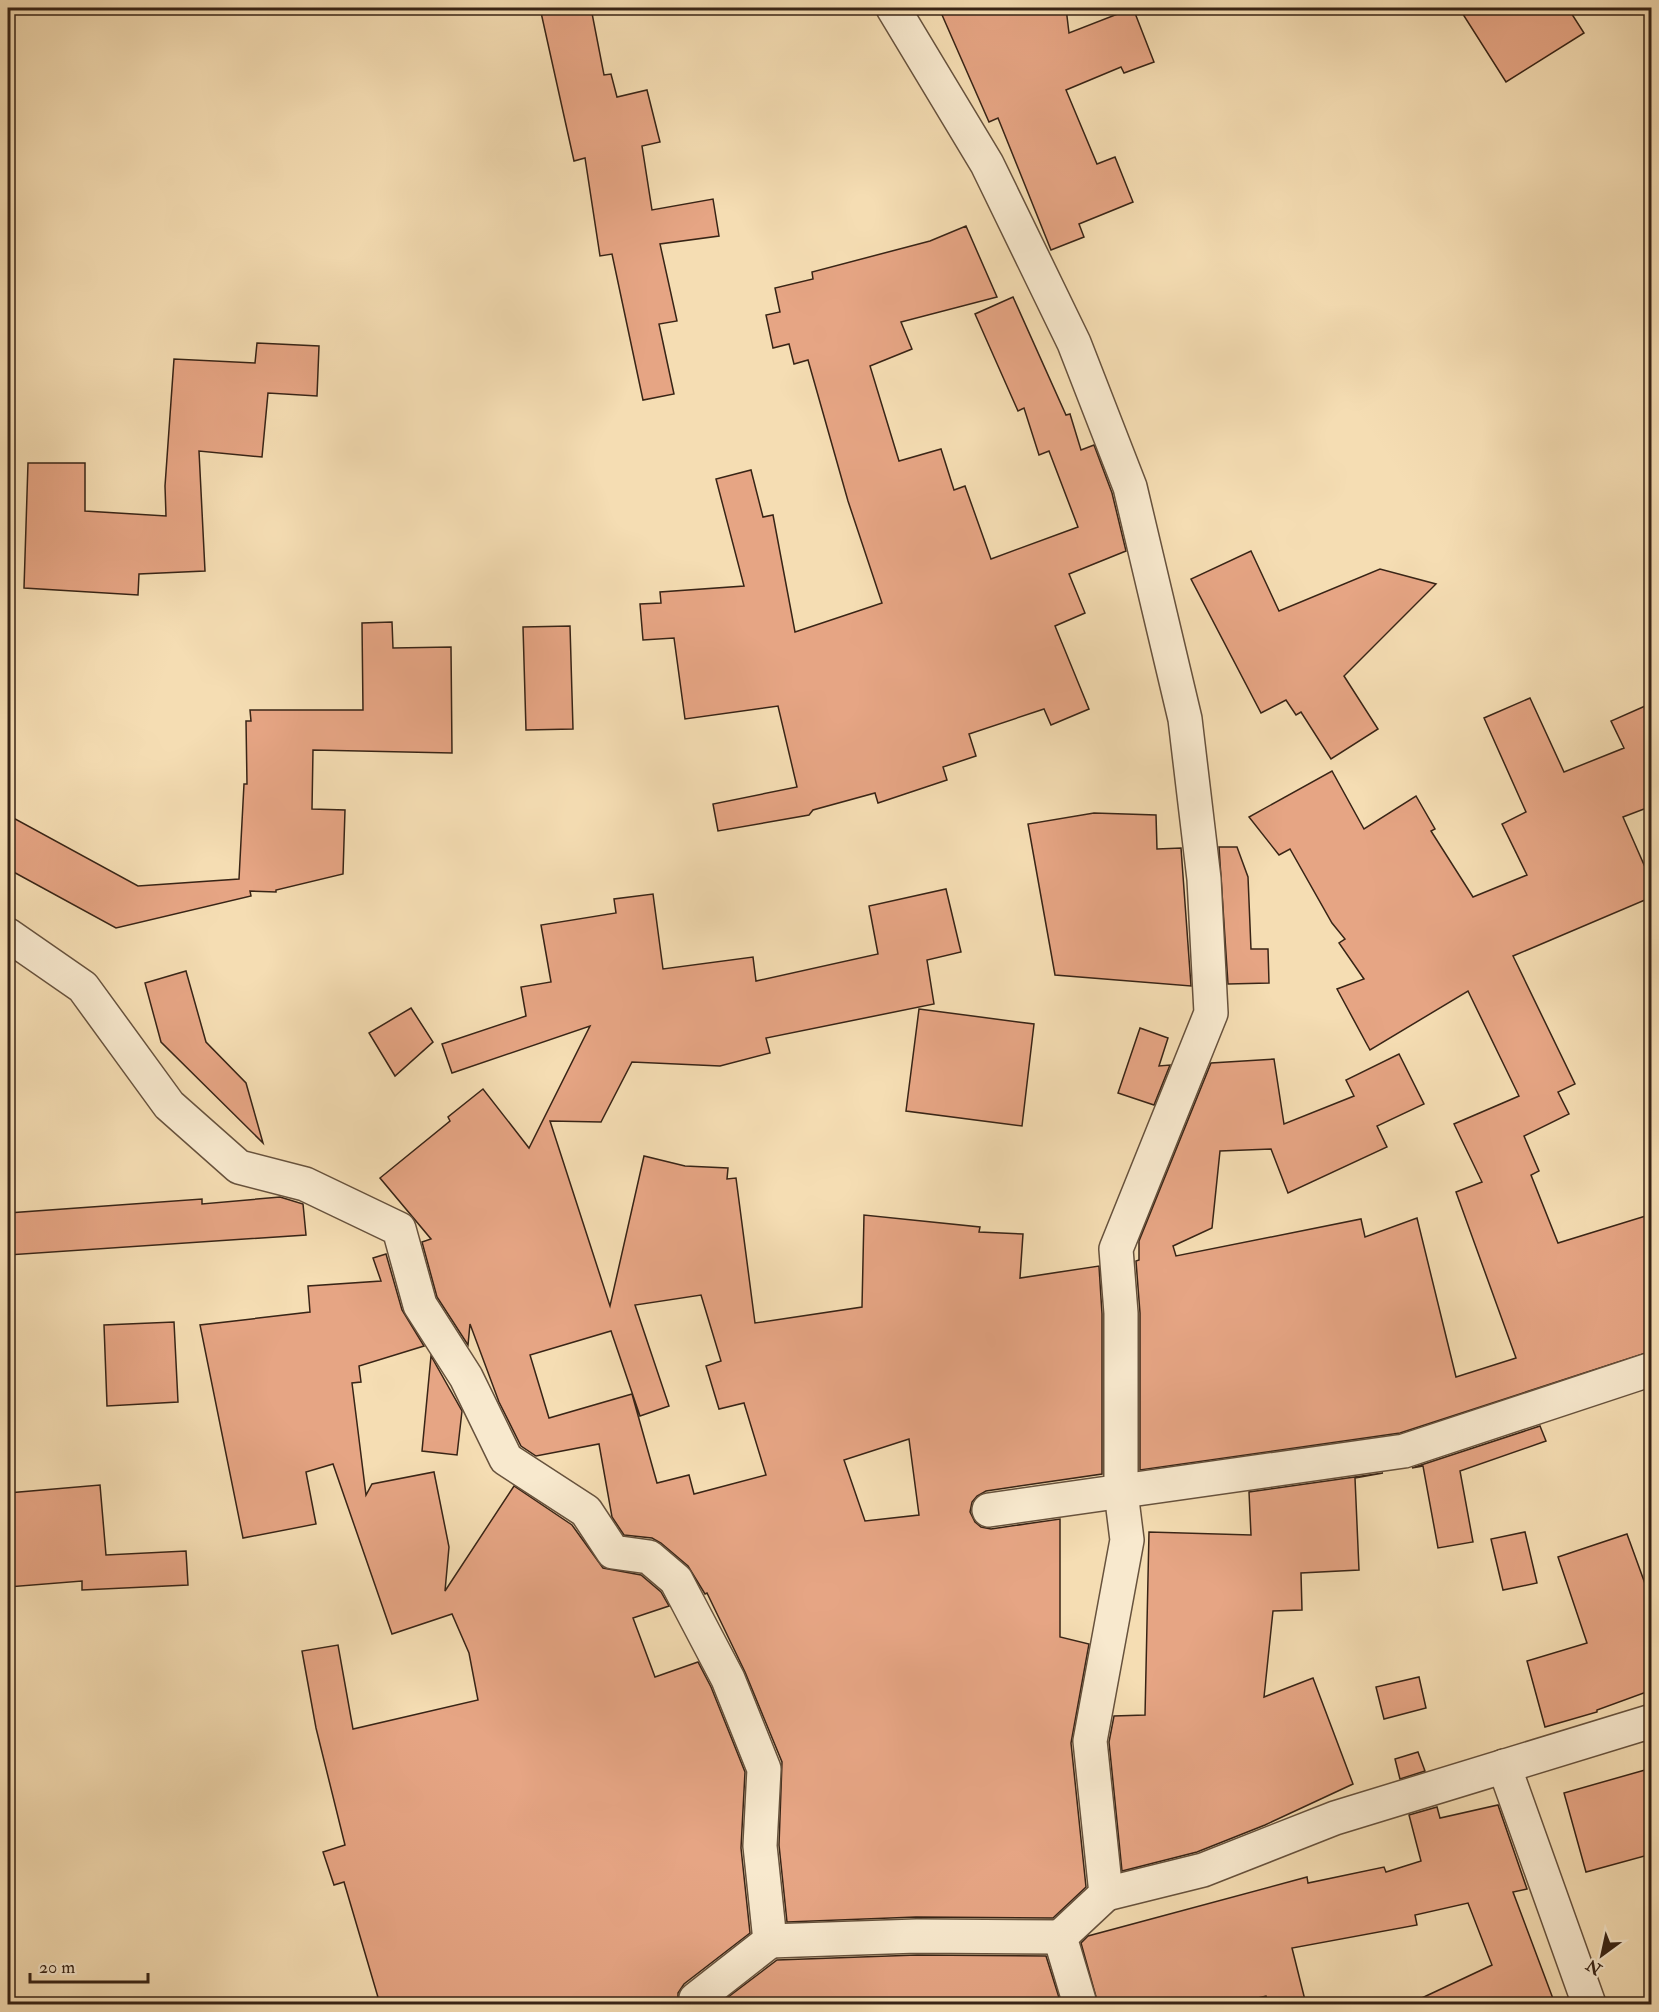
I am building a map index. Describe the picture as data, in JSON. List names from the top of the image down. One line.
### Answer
{"scale_bar":"20 m","north":"bottom left"}
